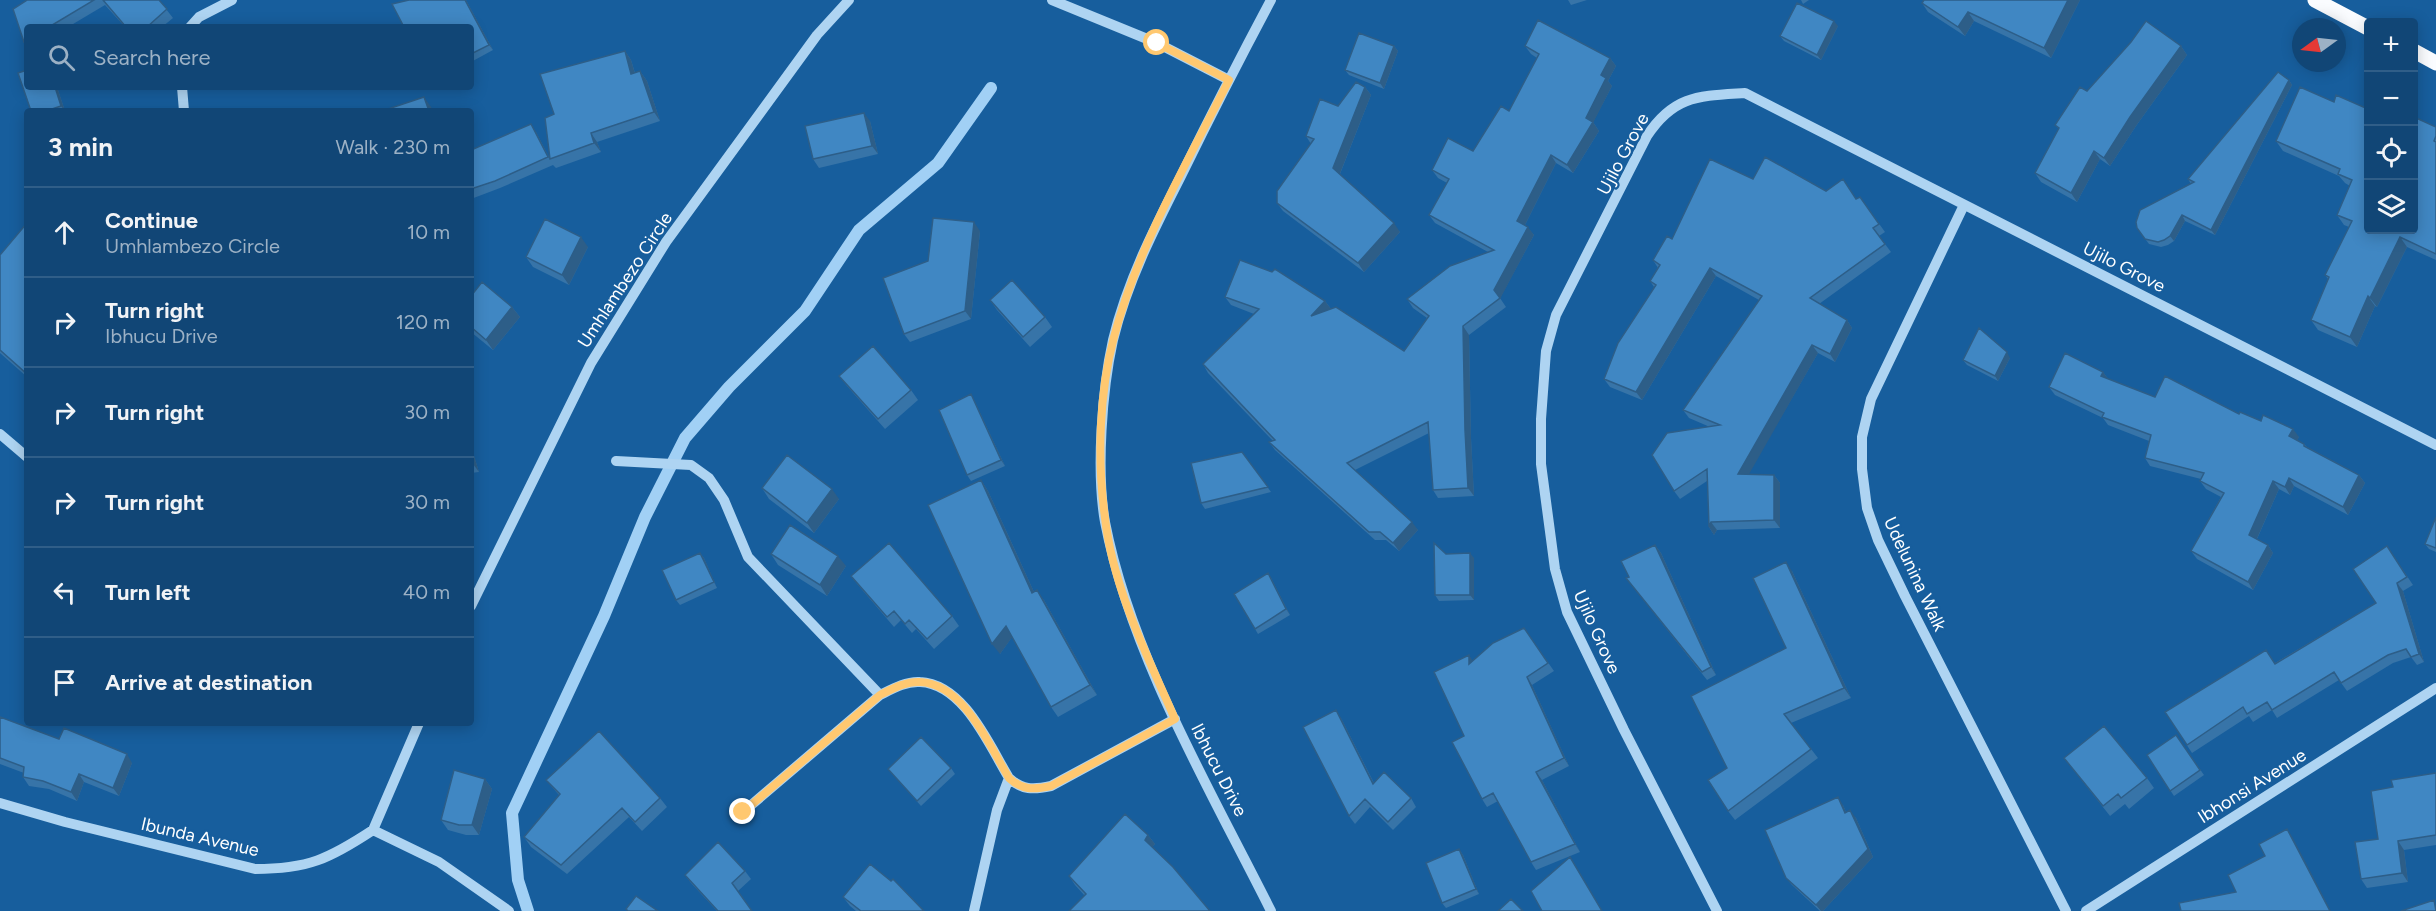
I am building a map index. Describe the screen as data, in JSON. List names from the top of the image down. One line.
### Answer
{"streets":{"street":["Ujilo Grove","Umhlambezo Circle","Udelunina Walk","Ibhucu Drive","Ibhonsi Avenue","Ibunda Avenue"]},"crossings":[["Ujilo Grove","Udelunina Walk"]],"north":"left","page":{"map_buttons":["+","−"],"search":"Search here","heading":["3 min","Walk · 230 m"],"list":[["Continue","Umhlambezo Circle","10 m"],["Turn right","Ibhucu Drive","120 m"],["Turn right","30 m"],["Turn right","30 m"],["Turn left","40 m"],"Arrive at destination"]}}
